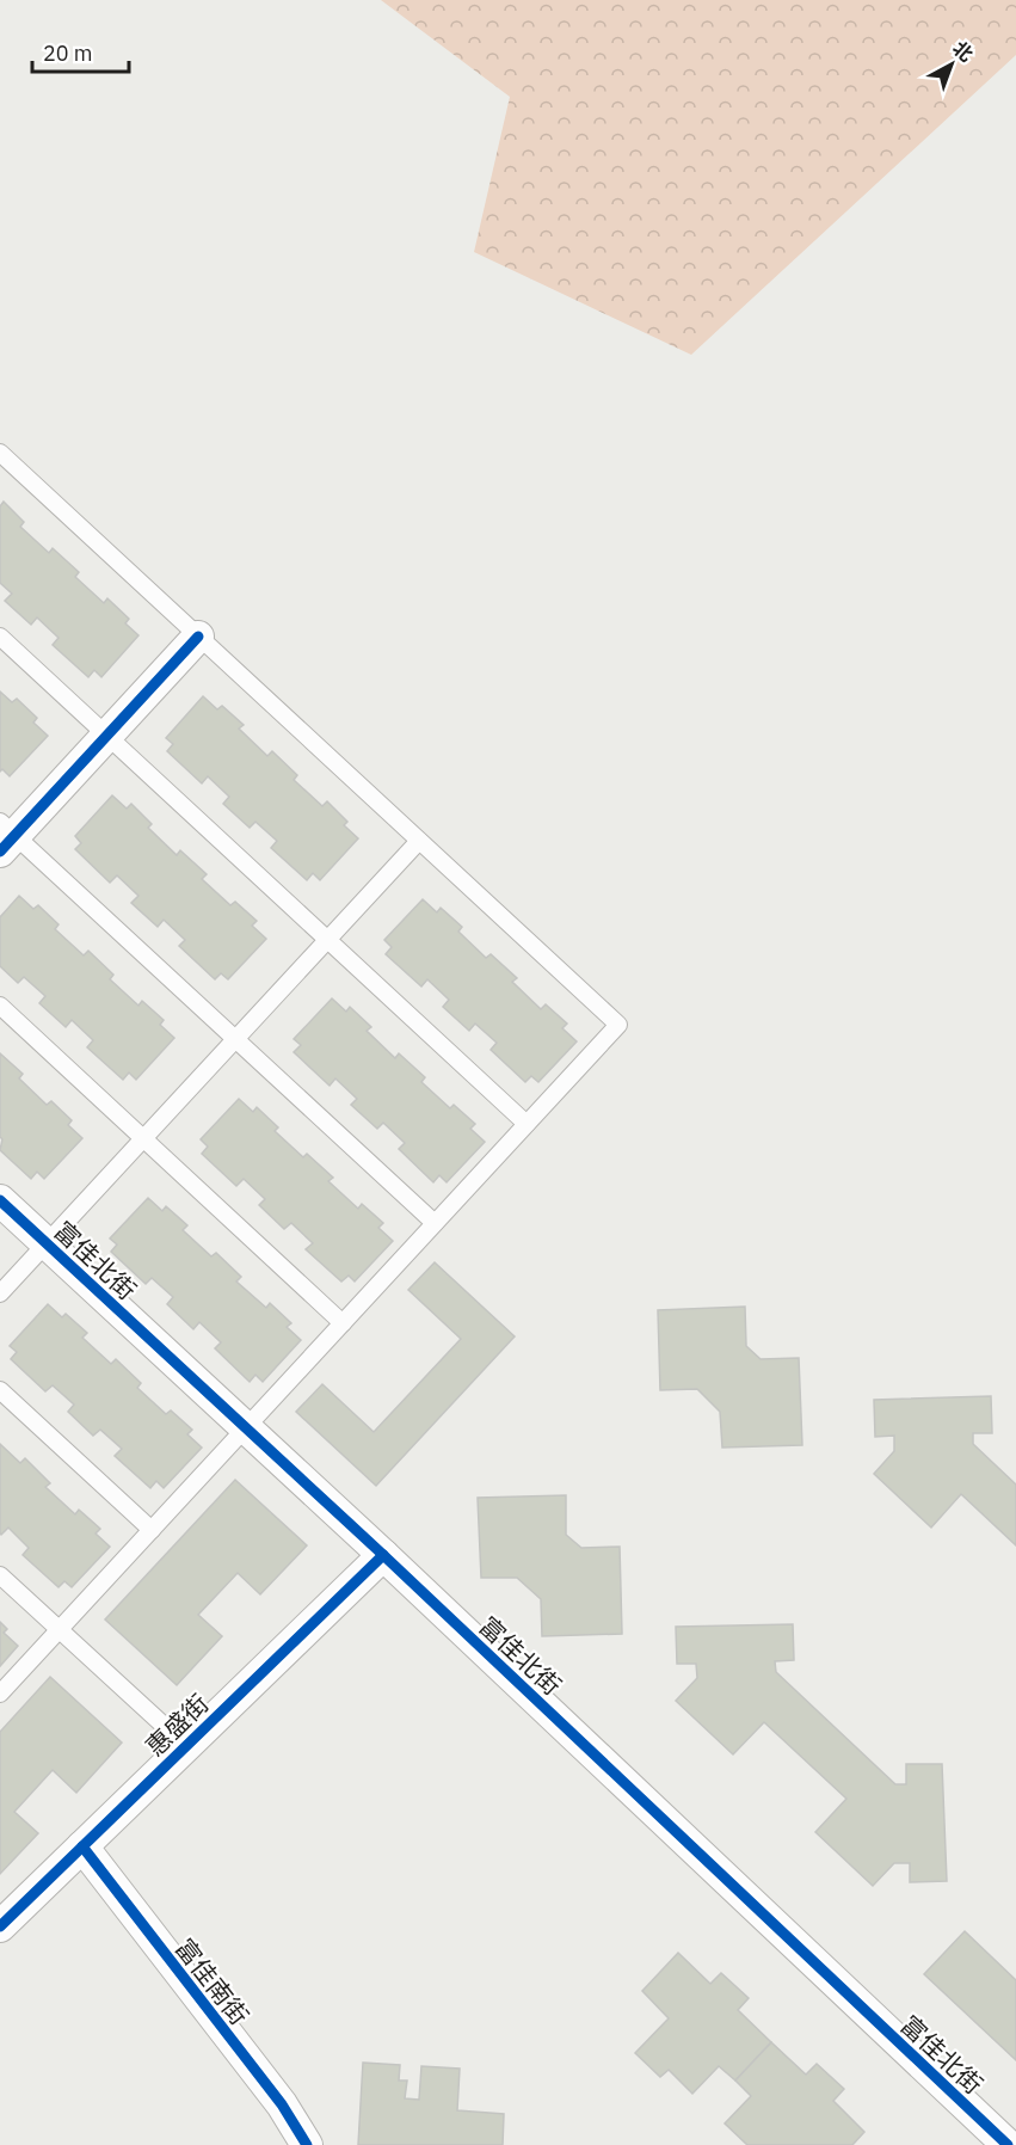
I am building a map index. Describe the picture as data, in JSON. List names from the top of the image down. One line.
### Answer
{"streets":{"street":["富佳北街","惠盛街","富佳南街"]},"crossings":[["富佳北街","惠盛街"],["惠盛街","富佳南街"]],"scale_bar":"20 m","north":"top right"}
